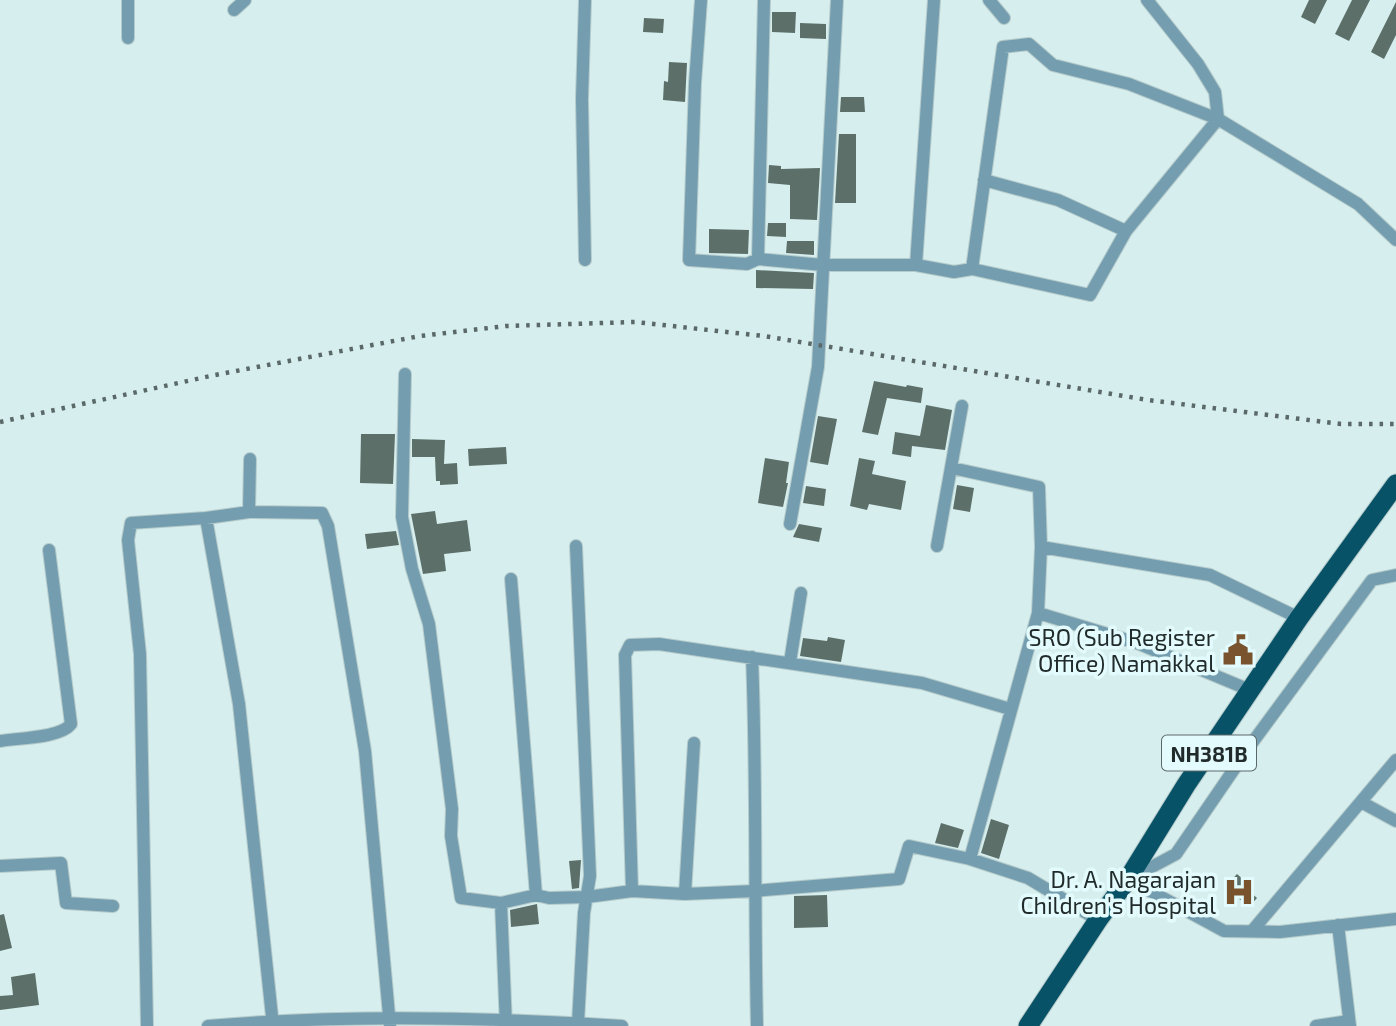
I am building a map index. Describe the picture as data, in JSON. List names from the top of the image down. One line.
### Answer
{"streets":{"highway":["NH381B"]},"places":{"public building":["SRO (Sub Register Office) Namakkal"],"hospital":["Dr. A. Nagarajan Children's Hospital"]}}
